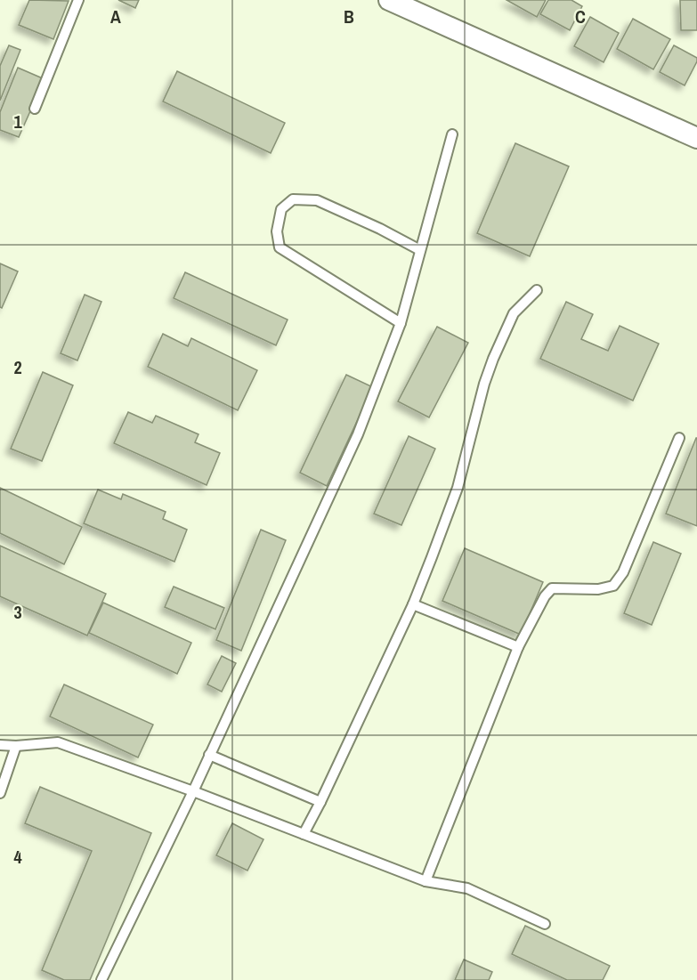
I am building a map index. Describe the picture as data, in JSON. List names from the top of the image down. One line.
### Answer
{"grid":{"columns":["A","B","C"],"rows":["1","2","3","4"]}}
